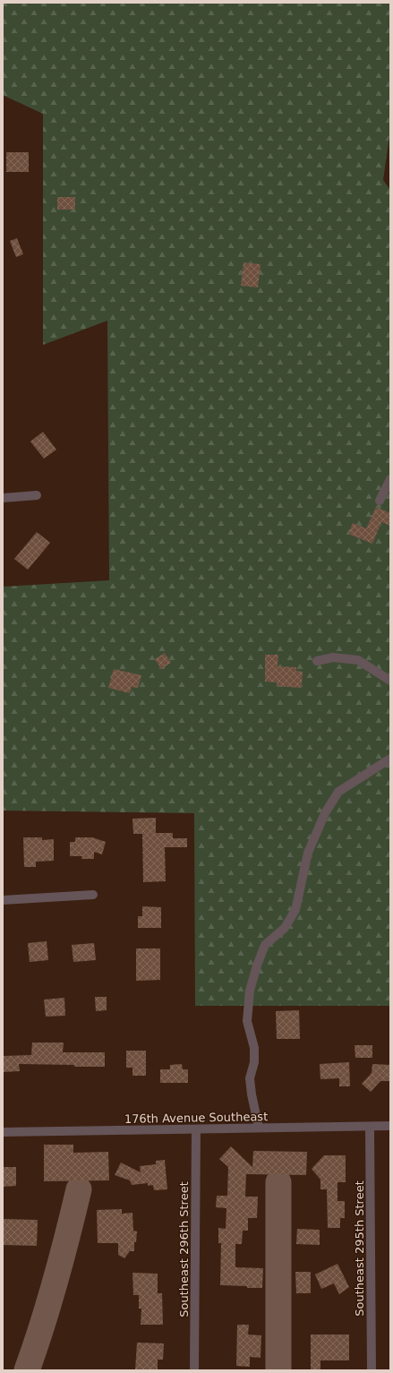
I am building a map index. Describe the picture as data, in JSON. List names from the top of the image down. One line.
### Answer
{"streets":{"street":["176th Avenue Southeast","Southeast 295th Street","Southeast 296th Street"]},"crossings":[["176th Avenue Southeast","Southeast 295th Street"],["176th Avenue Southeast","Southeast 296th Street"]]}
